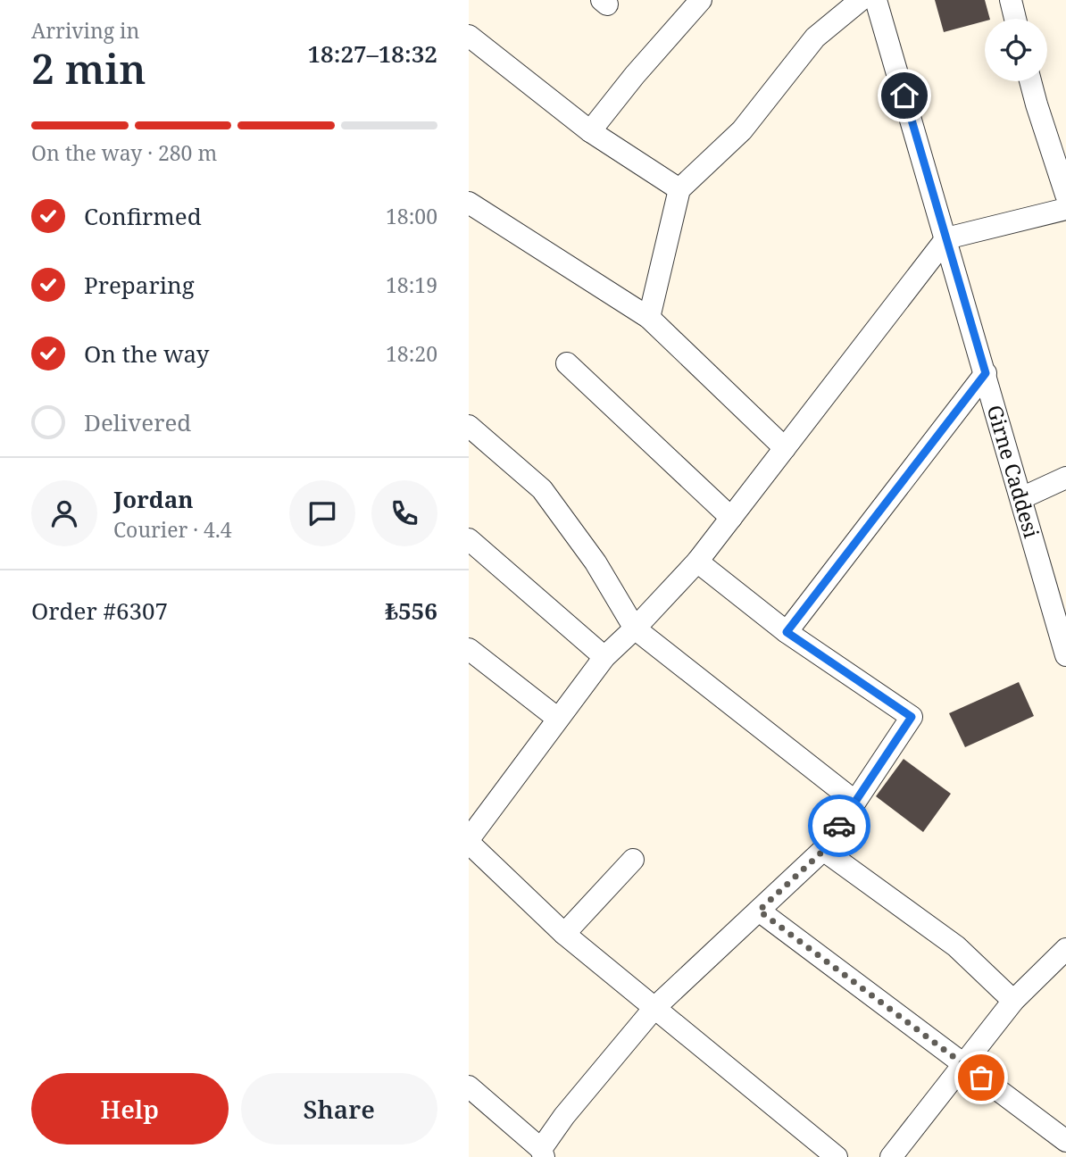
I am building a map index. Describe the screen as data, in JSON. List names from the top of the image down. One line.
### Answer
{"streets":{"street":["Girne Caddesi"]},"page":{"heading":["2 min","Arriving in","18:27–18:32"],"panel":["Jordan","Courier · 4.4","Order #6307","₺556"],"bar":"On the way · 280 m","list":[["Confirmed","18:00"],["Preparing","18:19"],["On the way","18:20"],"Delivered"],"buttons":["Help","Share"]}}
